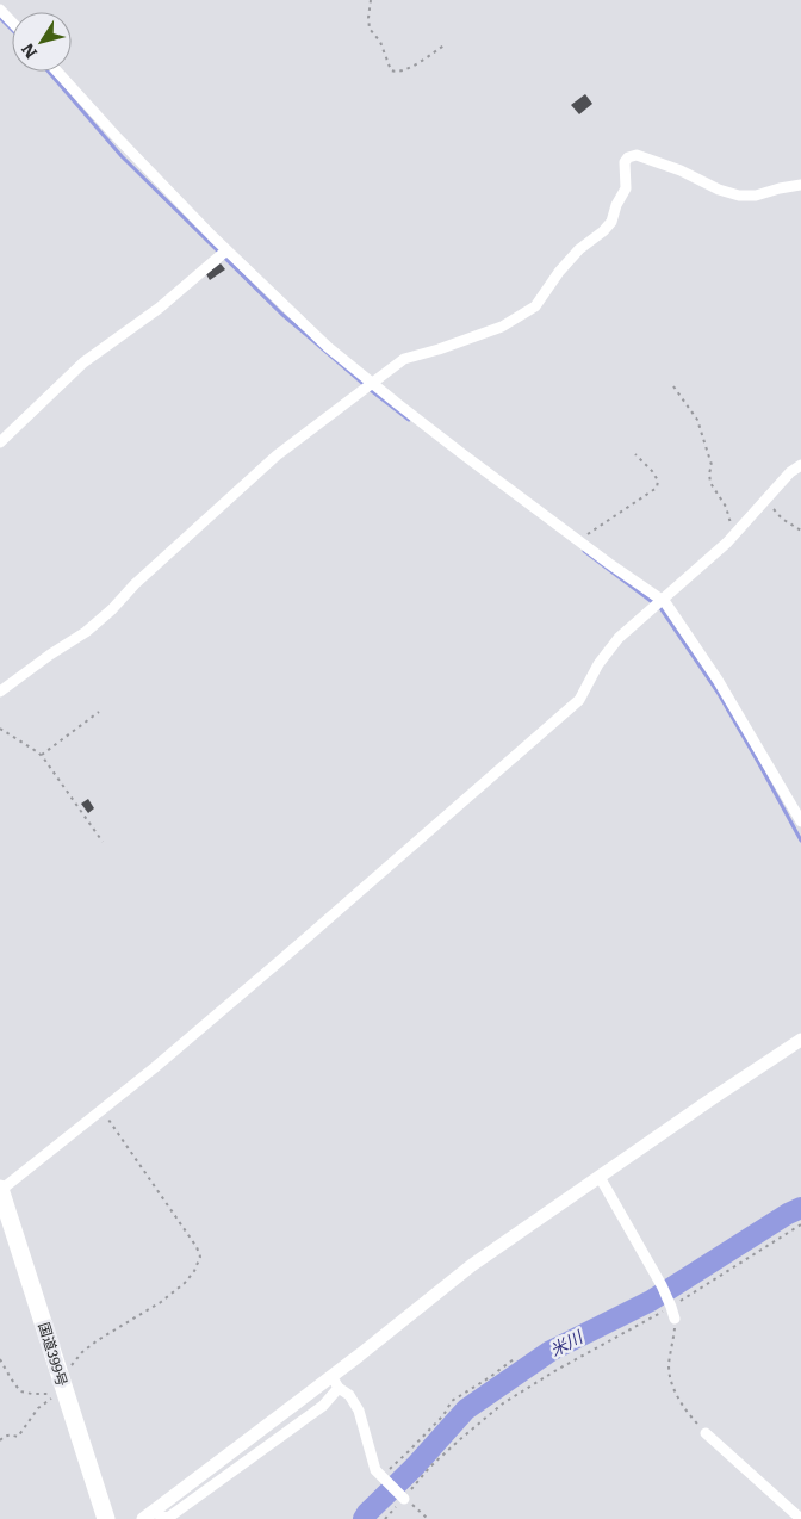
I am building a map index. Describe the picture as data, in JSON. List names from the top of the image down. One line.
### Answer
{"streets":{"highway":["国道399号"]},"water":["米川"],"north":"bottom left"}
